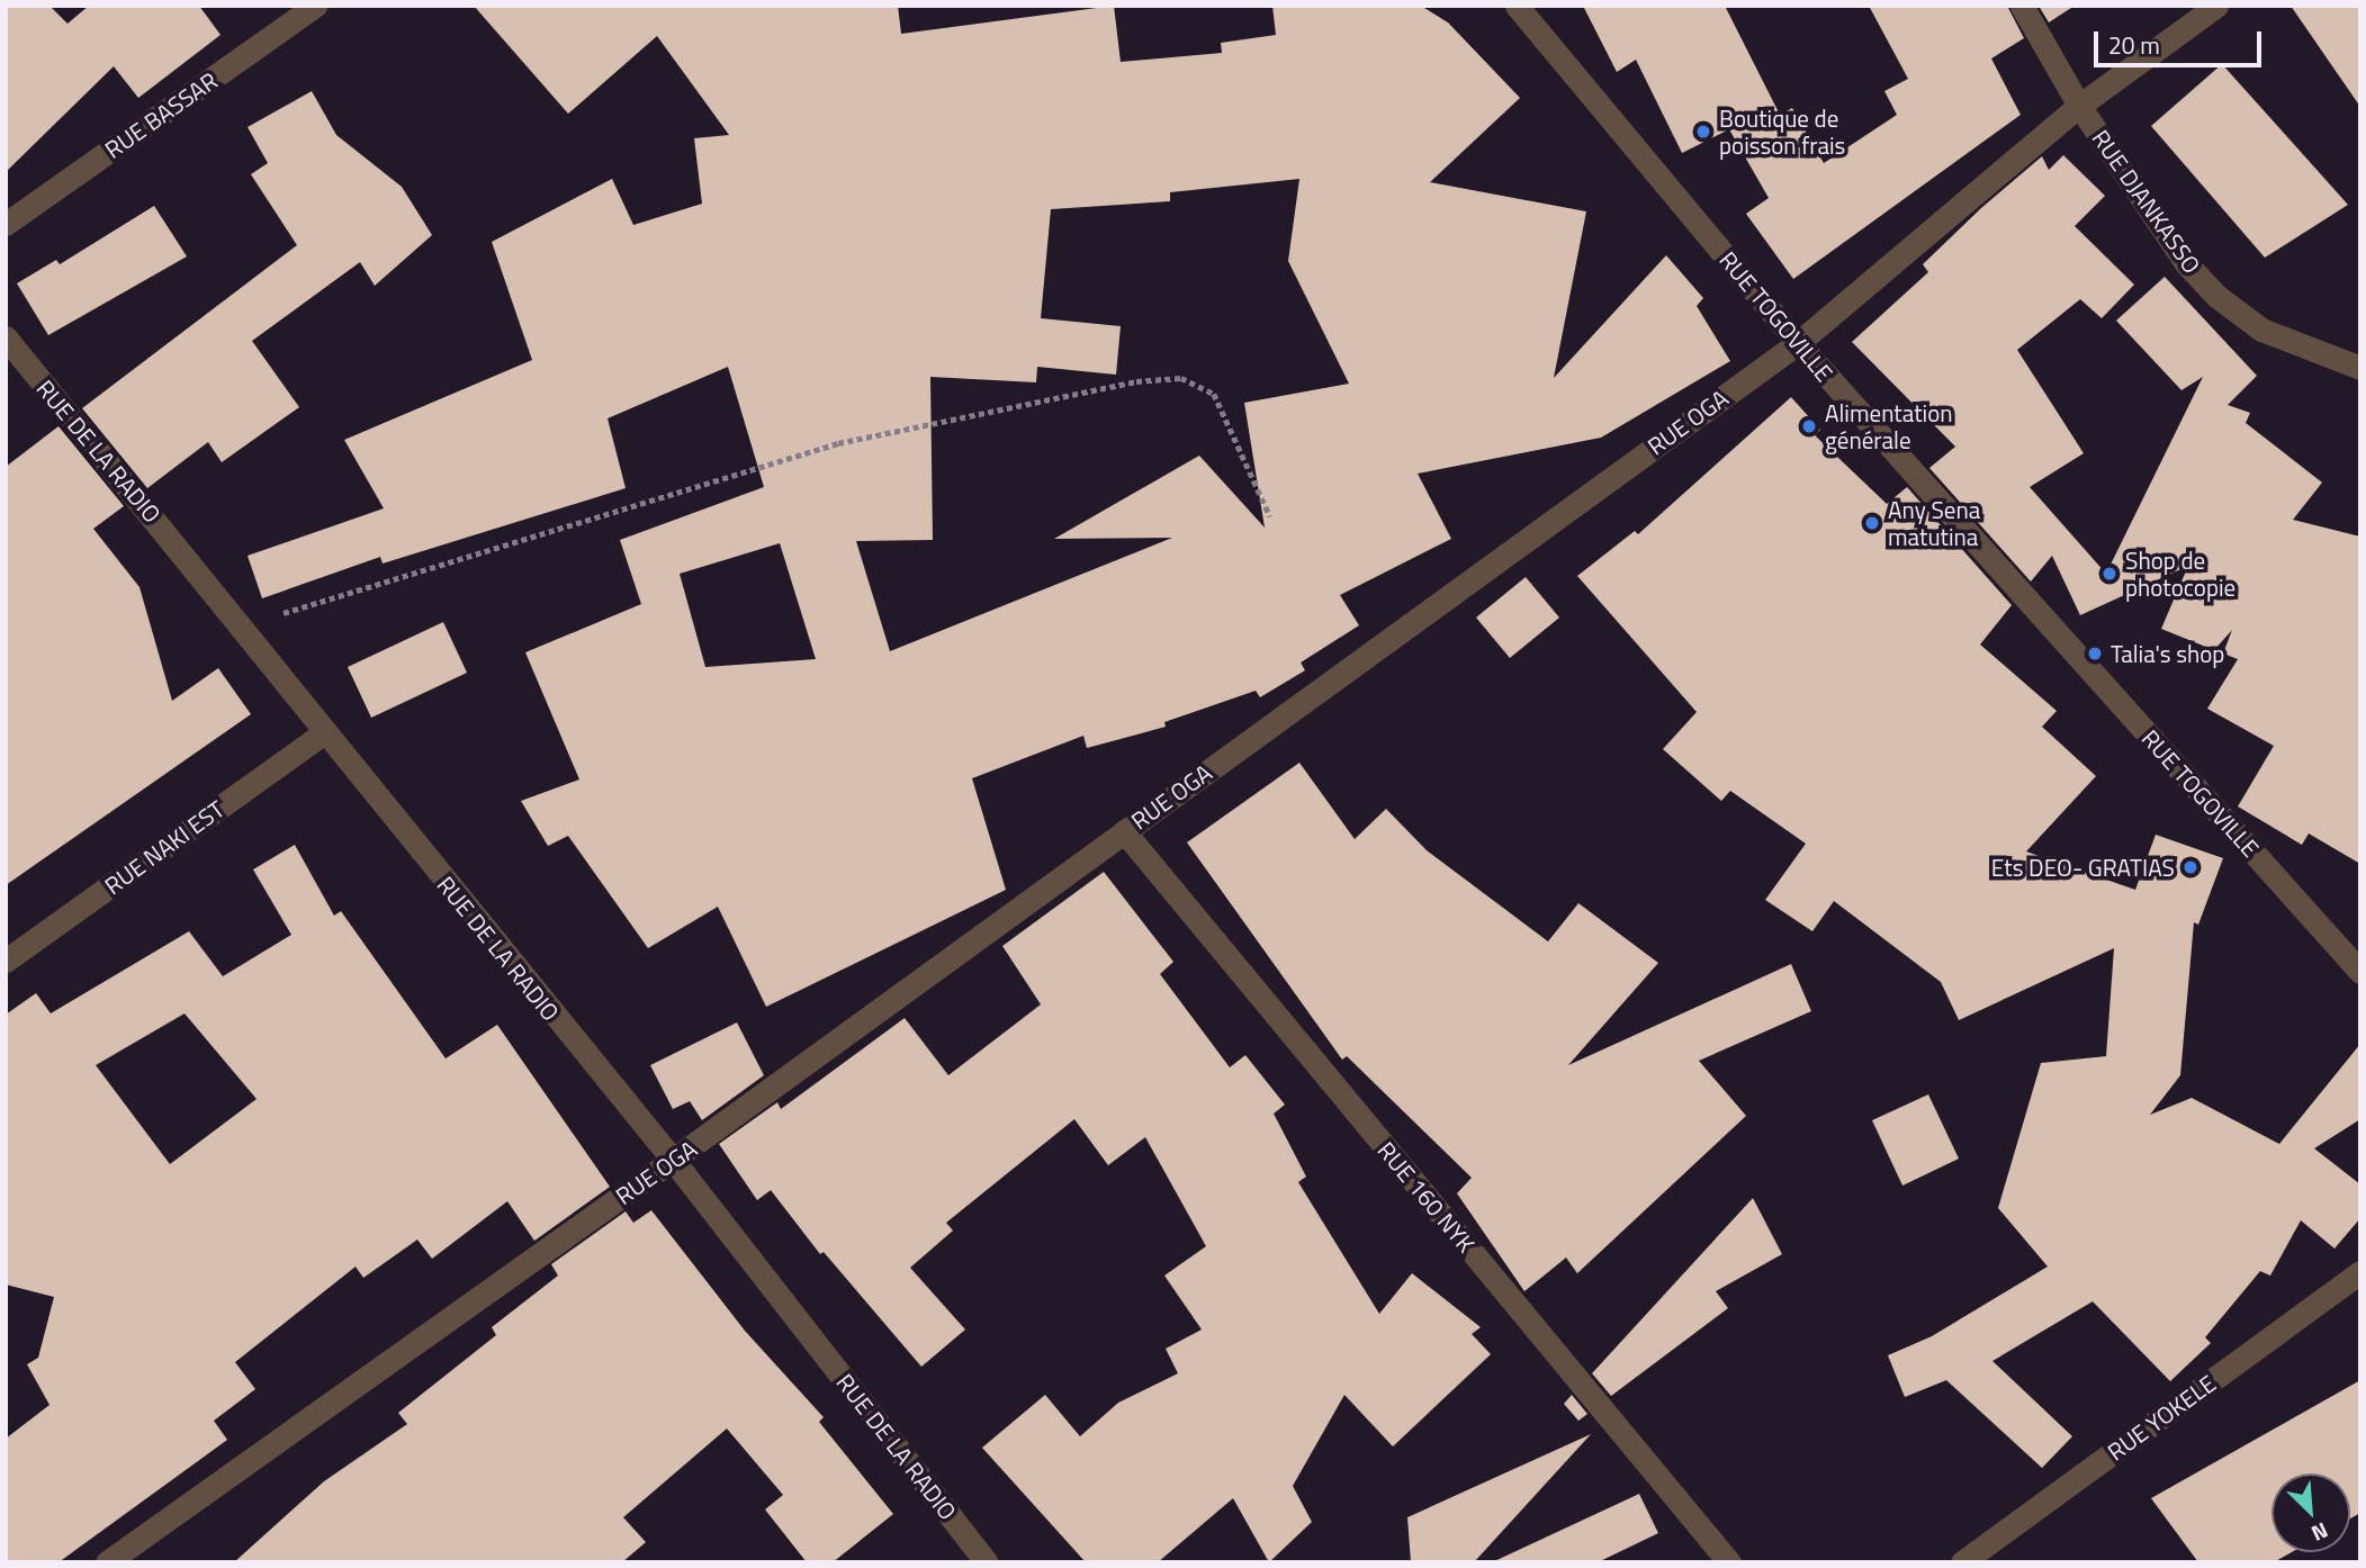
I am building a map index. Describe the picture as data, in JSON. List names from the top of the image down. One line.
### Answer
{"streets":{"street":["RUE BASSAR","RUE DJANKASSO","RUE TOGOVILLE","RUE OGA","RUE DE LA RADIO","RUE NAKI EST","RUE 160 NYK","RUE YOKELE"]},"crossings":[["RUE DJANKASSO","RUE OGA"],["RUE TOGOVILLE","RUE OGA"],["RUE OGA","RUE DE LA RADIO"],["RUE OGA","RUE 160 NYK"],["RUE DE LA RADIO","RUE NAKI EST"]],"places":["Boutique de poisson frais","Alimentation générale","Any Sena matutina","Shop de photocopie","Talia's shop","Ets DEO- GRATIAS"],"scale_bar":"20 m","north":"bottom right"}
